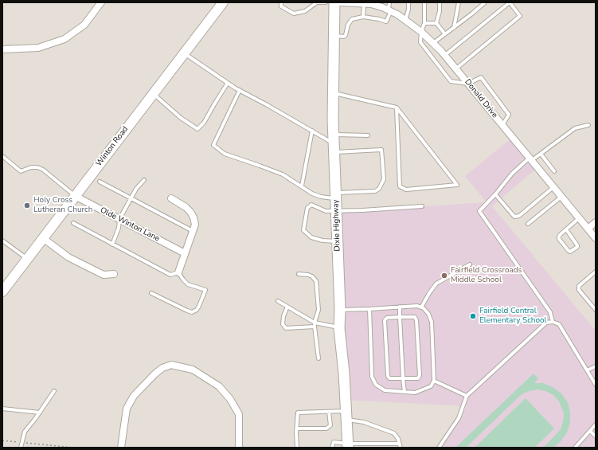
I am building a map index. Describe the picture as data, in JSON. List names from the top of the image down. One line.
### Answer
{"streets":{"main road":["Dixie Highway"],"street":["Donald Drive","Winton Road","Olde Winton Lane"]},"crossings":[["Winton Road","Olde Winton Lane"]],"places":["Holy Cross Lutheran Church","Fairfield Crossroads Middle School","Fairfield Central Elementary School"]}
